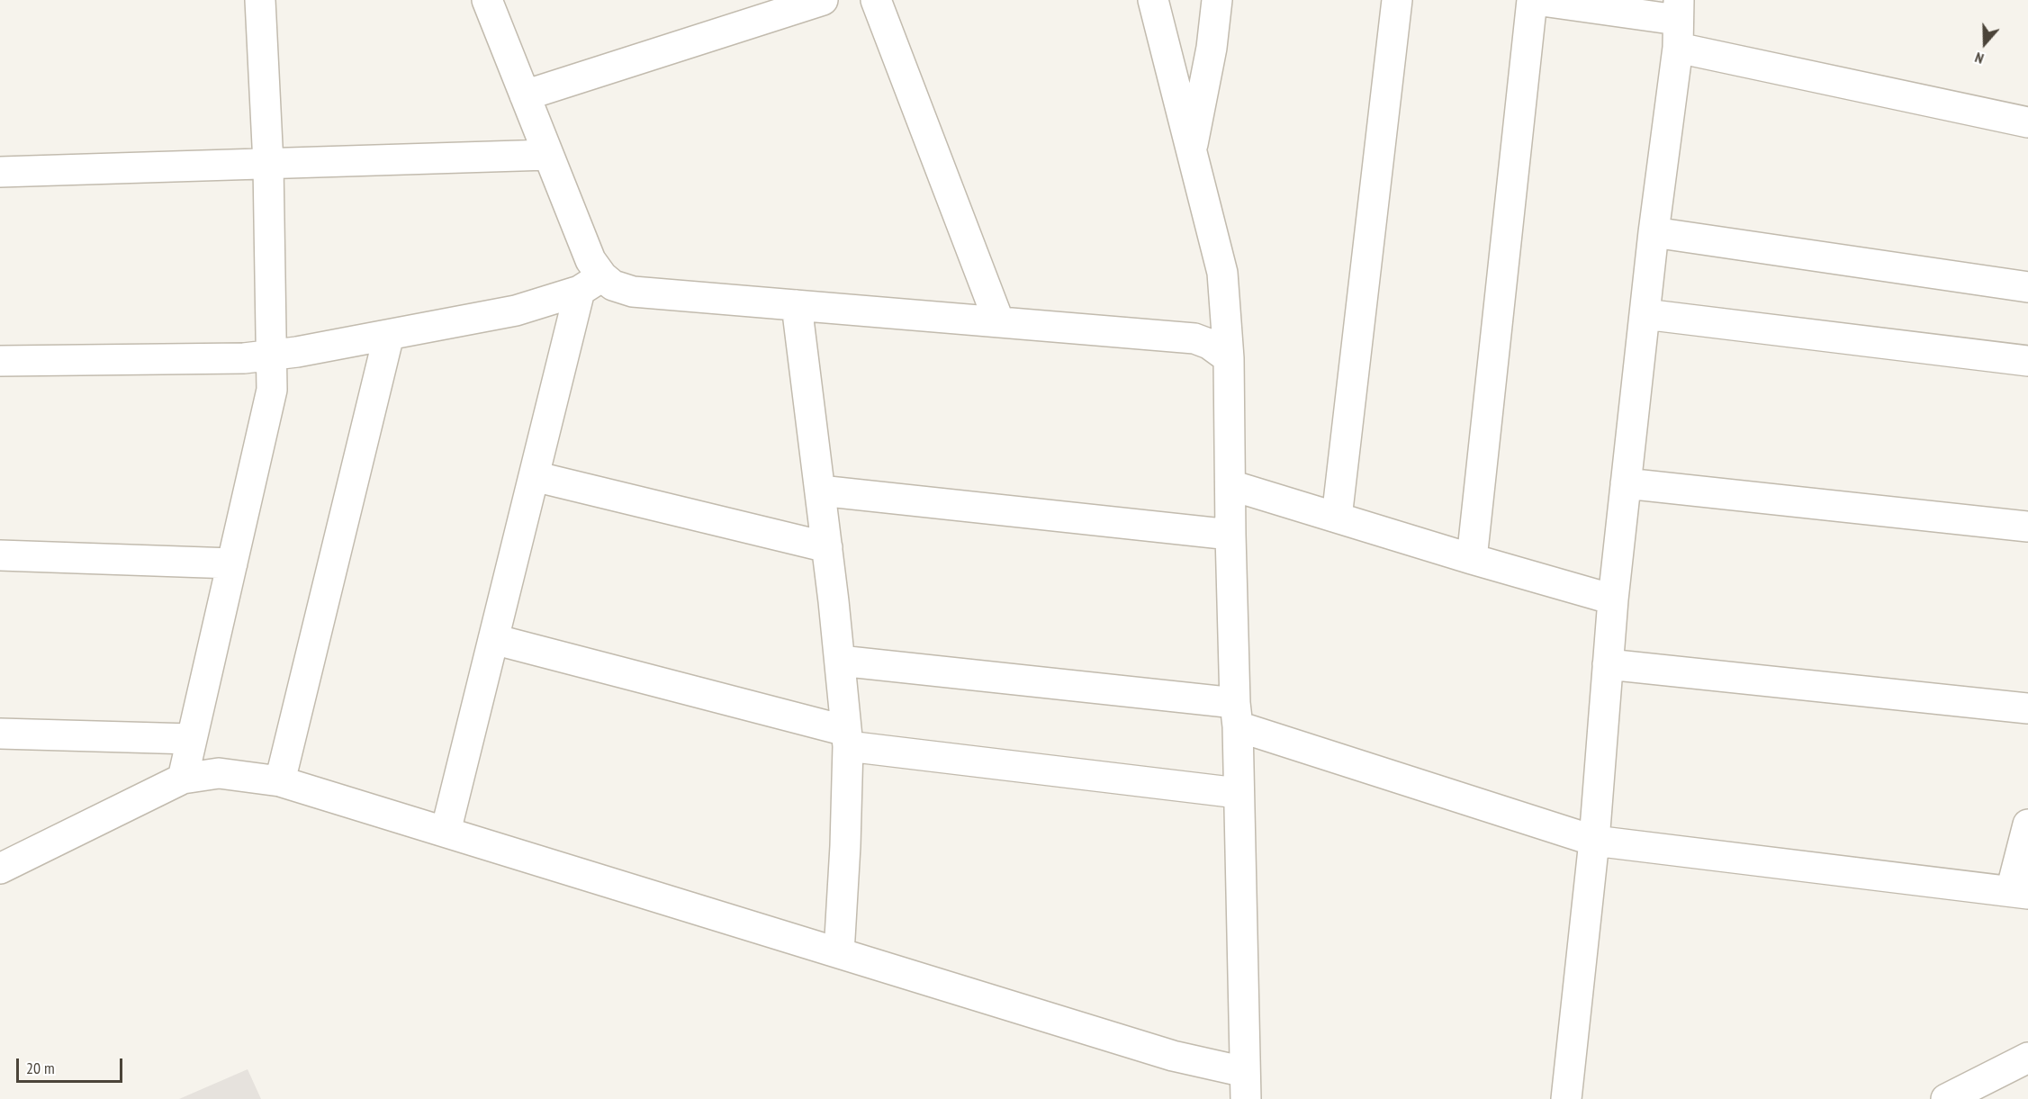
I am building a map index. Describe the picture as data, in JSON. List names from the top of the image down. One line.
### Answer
{"scale_bar":"20 m","north":"bottom"}
